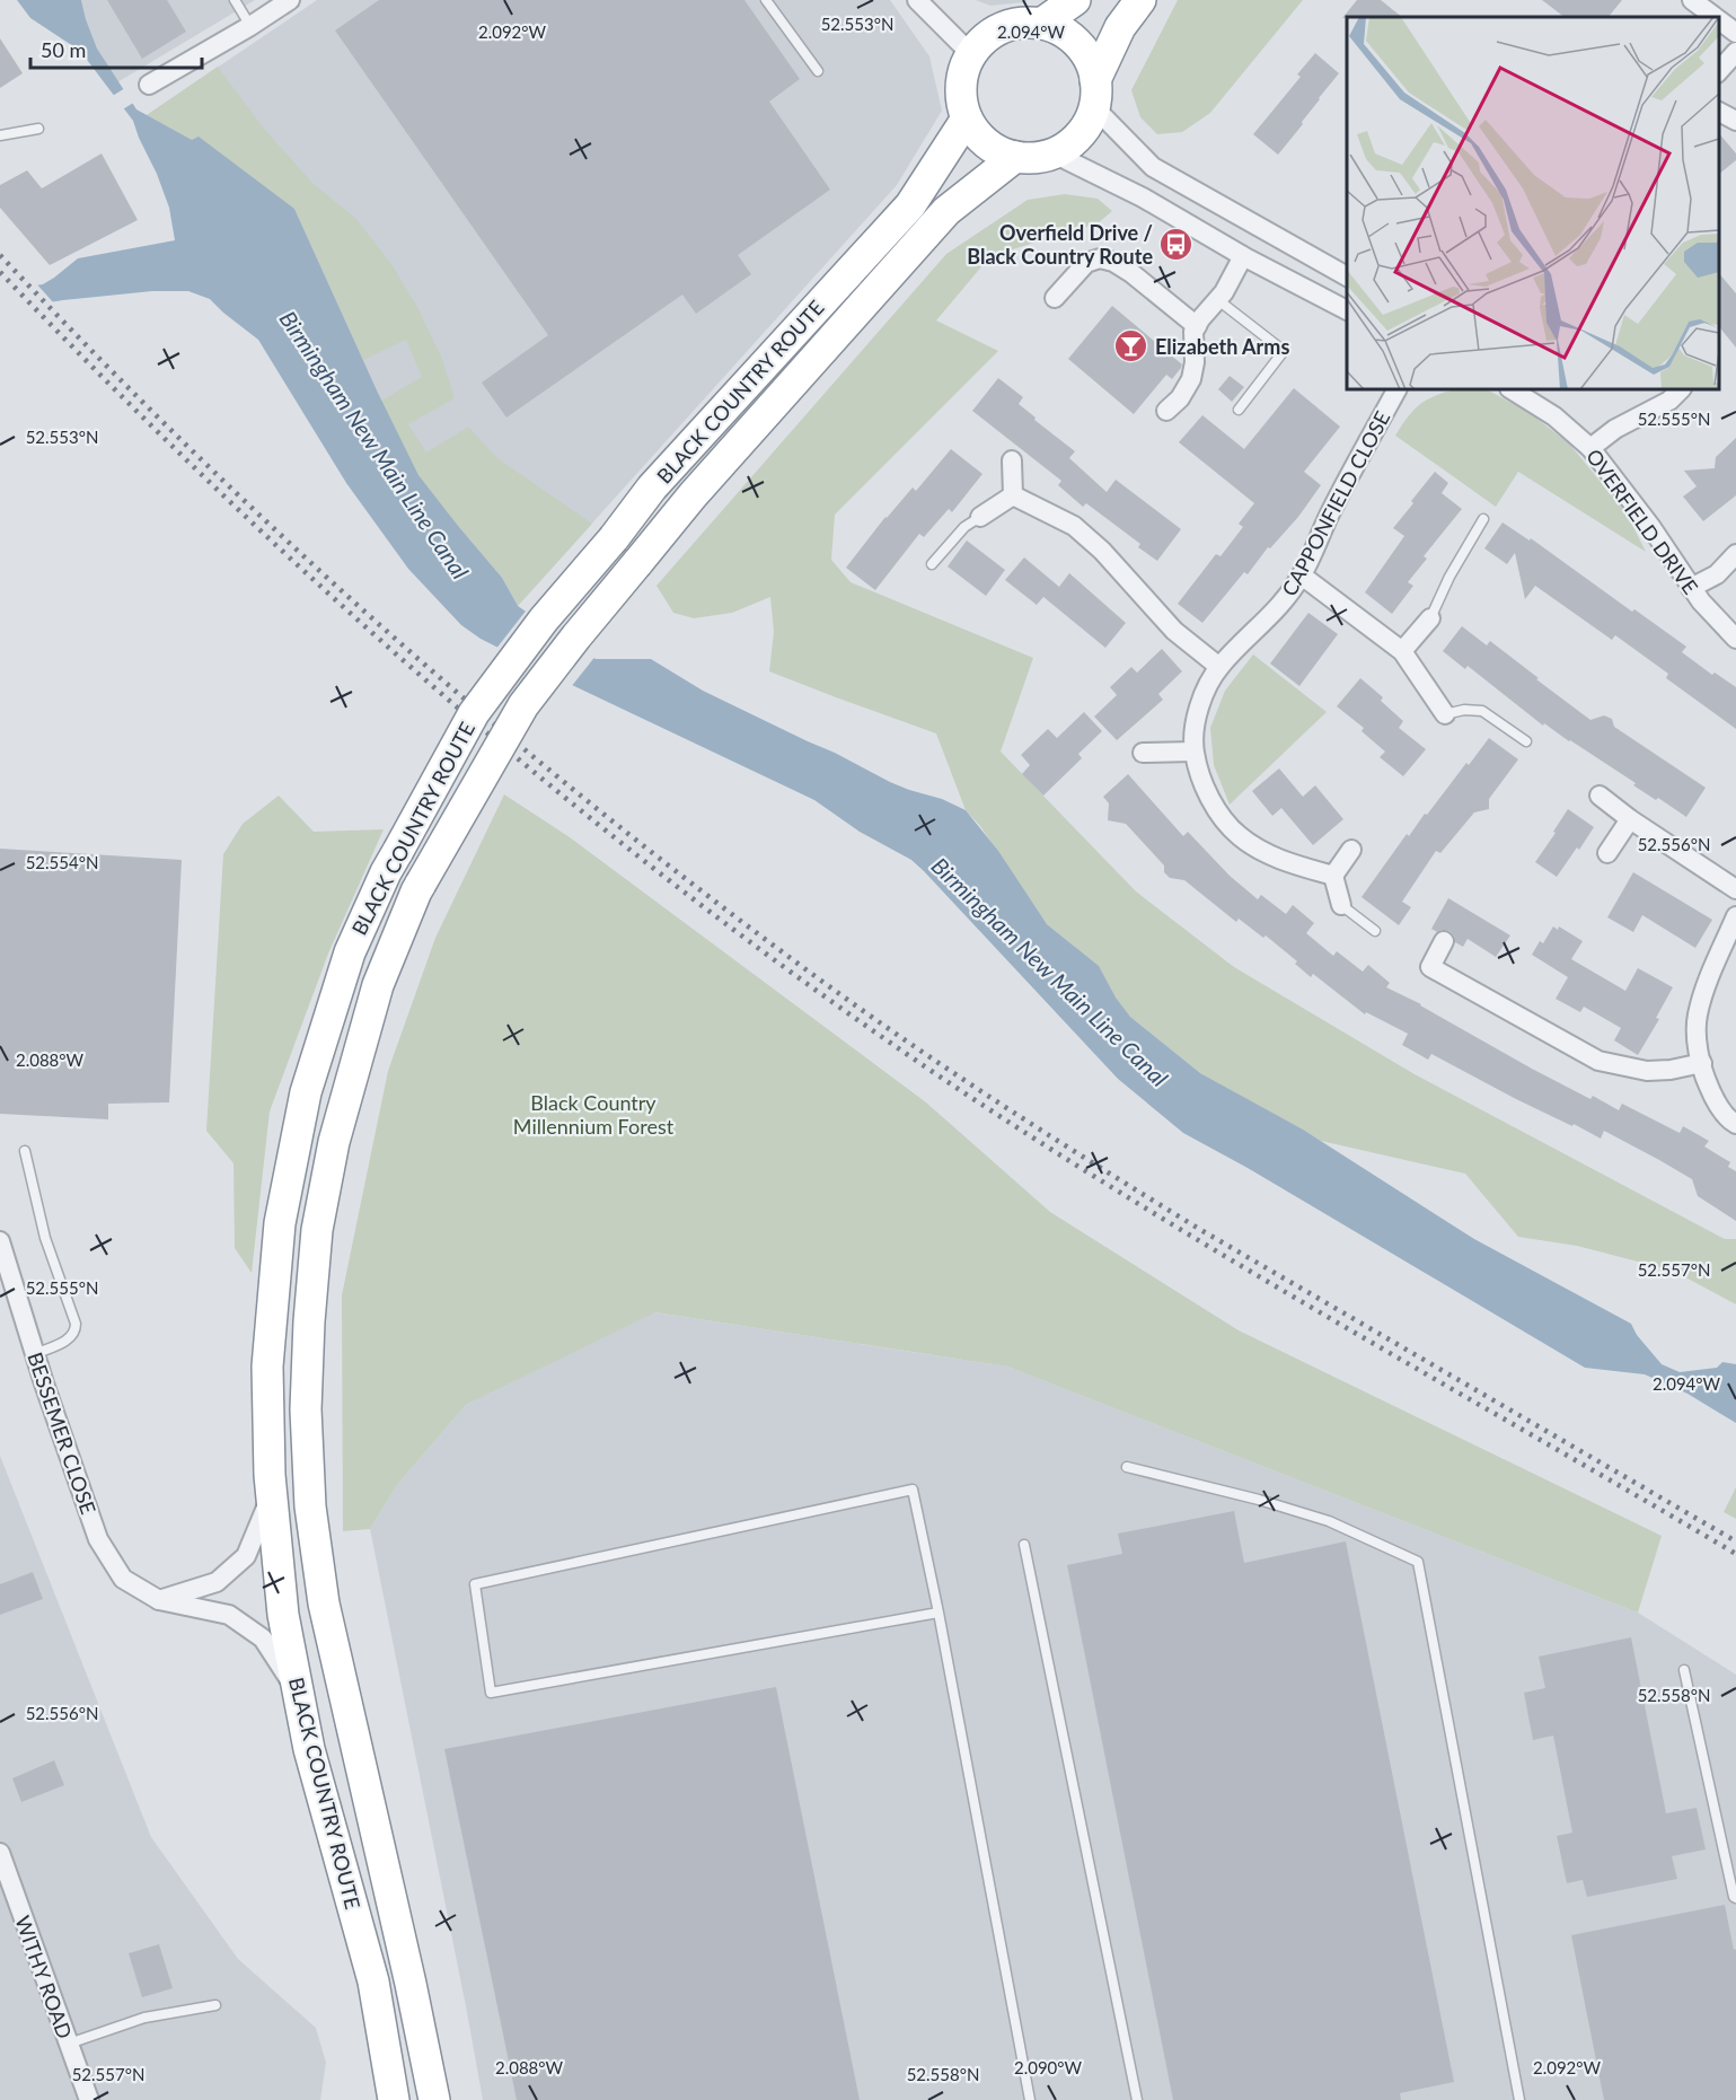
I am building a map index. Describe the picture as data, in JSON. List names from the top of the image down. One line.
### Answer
{"streets":{"highway":["BLACK COUNTRY ROUTE"],"street":["CAPPONFIELD CLOSE","OVERFIELD DRIVE","BESSEMER CLOSE","WITHY ROAD"]},"crossings":[["BLACK COUNTRY ROUTE","BESSEMER CLOSE"]],"water":["Birmingham New Main Line Canal"],"parks":["Black Country Millennium Forest"],"places":{"bus stop":["Overfield Drive / Black Country Route"],"bar":["Elizabeth Arms"]},"scale_bar":"50 m","coordinates":["52.553°N","2.092°W","2.094°W","52.555°N","52.556°N","52.554°N","2.088°W","52.557°N","52.558°N","2.090°W"]}
